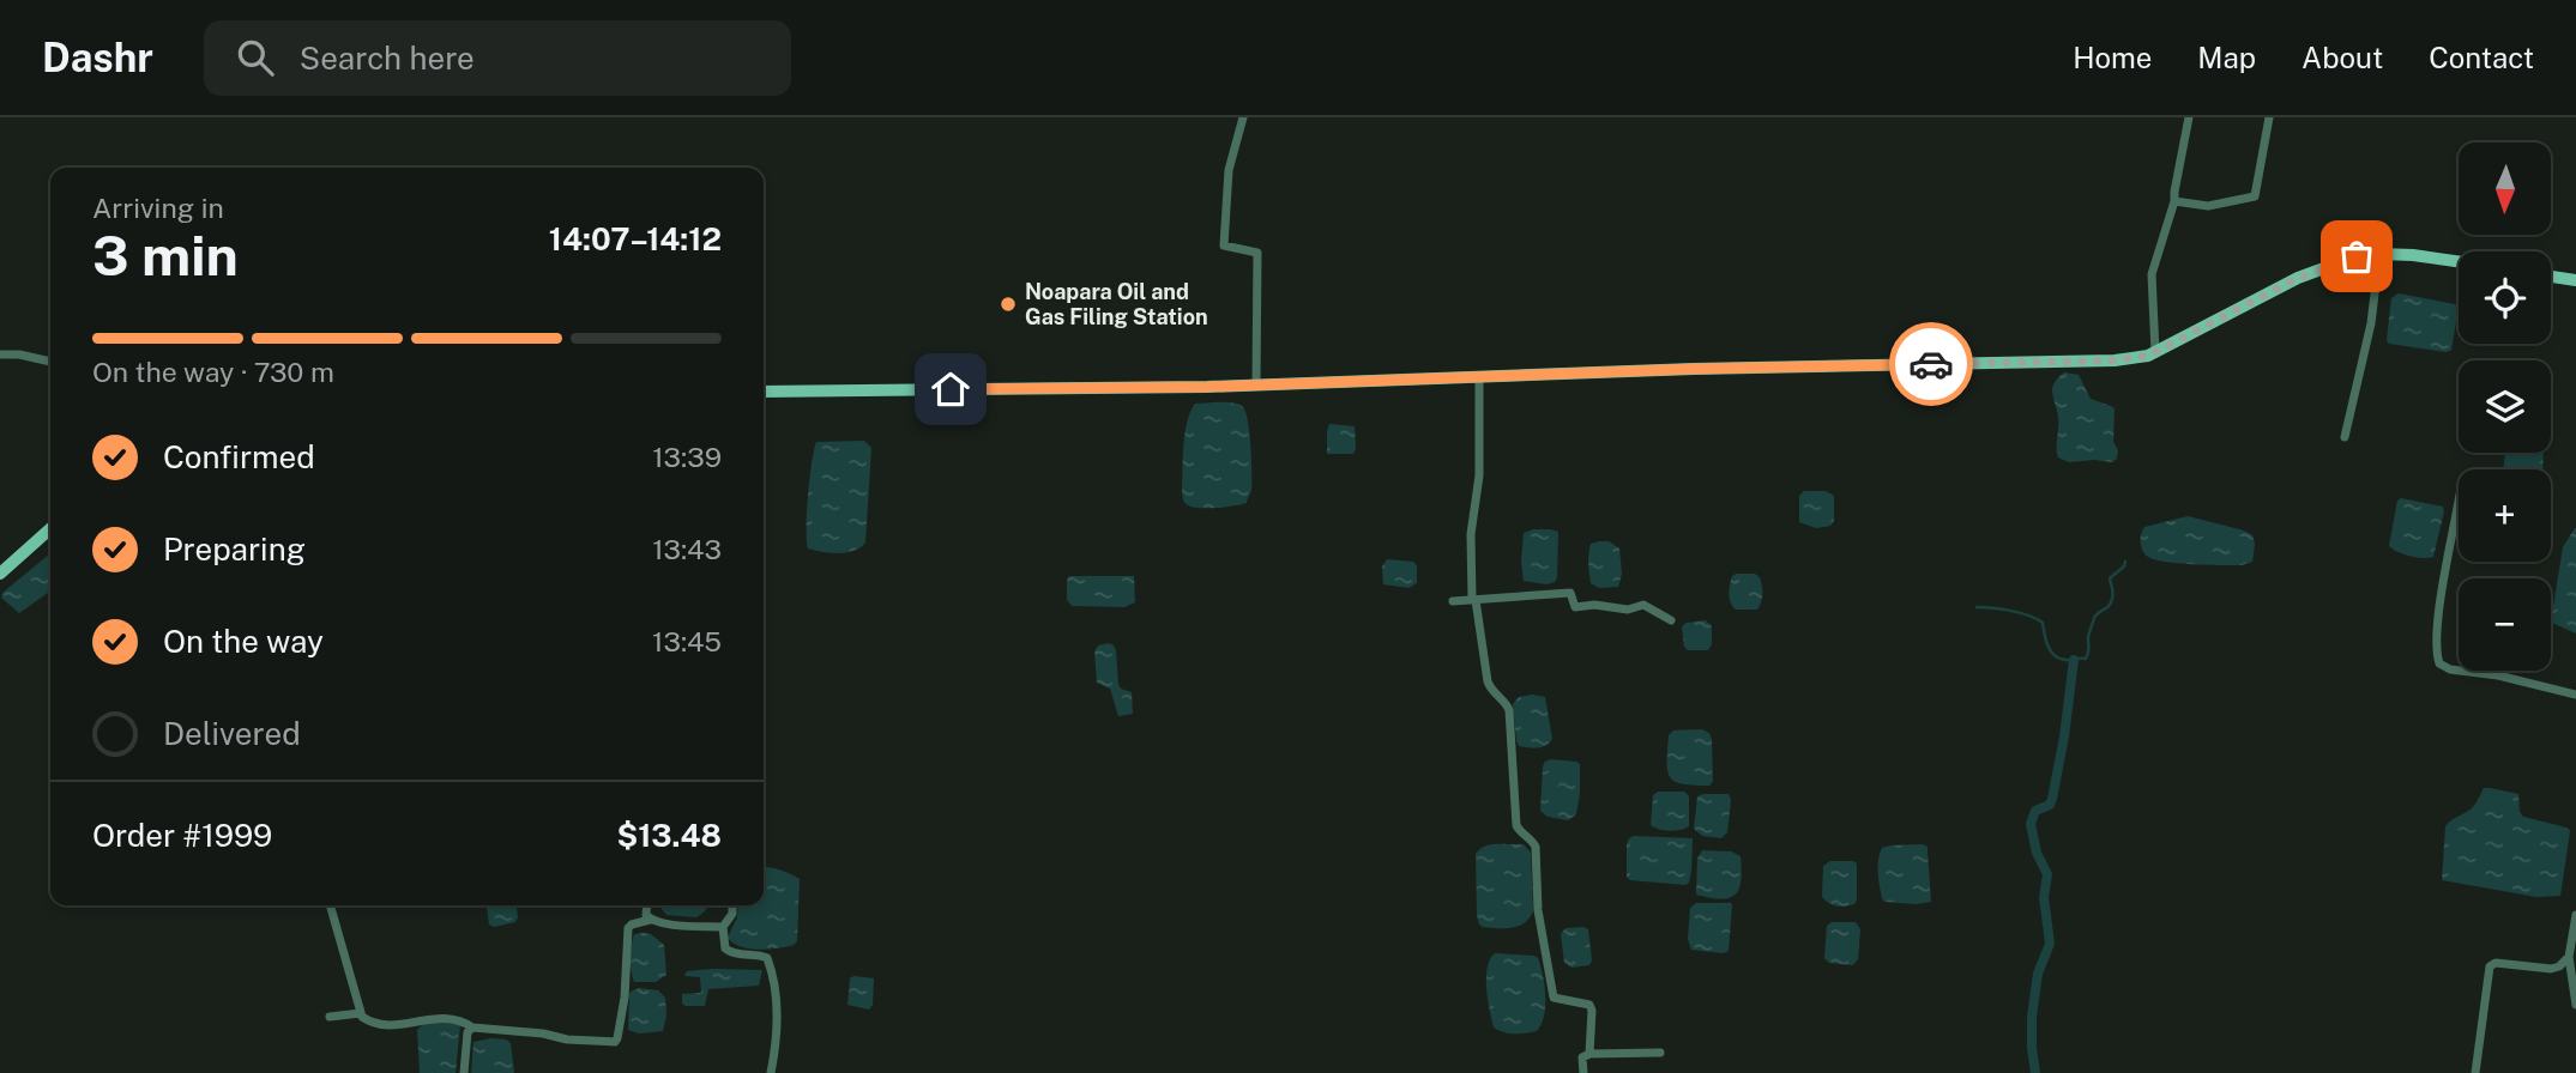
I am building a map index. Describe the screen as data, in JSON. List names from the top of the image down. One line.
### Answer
{"places":["Noapara Oil and Gas Filing Station"],"north":"bottom","page":{"header":"Dashr","search":"Search here","nav":["Home","Map","About","Contact"],"map_buttons":["+","−"],"heading":["3 min","Arriving in","14:07–14:12"],"panel":["Order #1999","$13.48"],"bar":"On the way · 730 m","list":[["Confirmed","13:39"],["Preparing","13:43"],["On the way","13:45"],"Delivered"]}}
